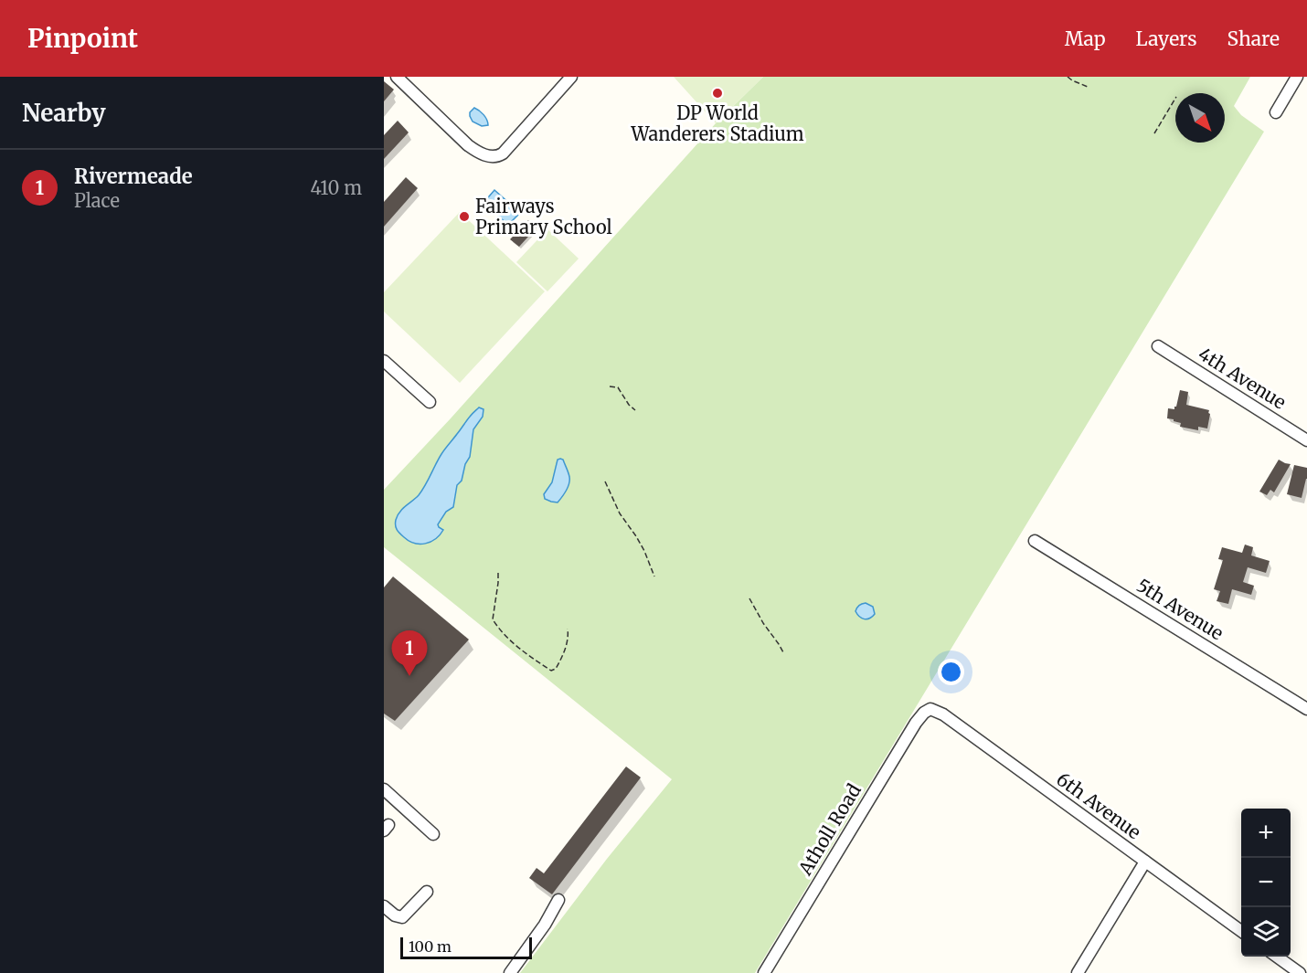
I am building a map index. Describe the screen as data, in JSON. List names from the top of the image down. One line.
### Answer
{"streets":{"street":["4th Avenue","5th Avenue","6th Avenue","Atholl Road"]},"crossings":[["6th Avenue","Atholl Road"]],"places":["DP World Wanderers Stadium","Fairways Primary School"],"scale_bar":"100 m","north":"bottom right","page":{"header":"Pinpoint","nav":["Map","Layers","Share"],"heading":"Nearby","list":[{"mark":"1","name":"Rivermeade","note":"Place","value":"410 m"}],"pins":"1","map_buttons":["+","−"],"scale":"100 m"}}
